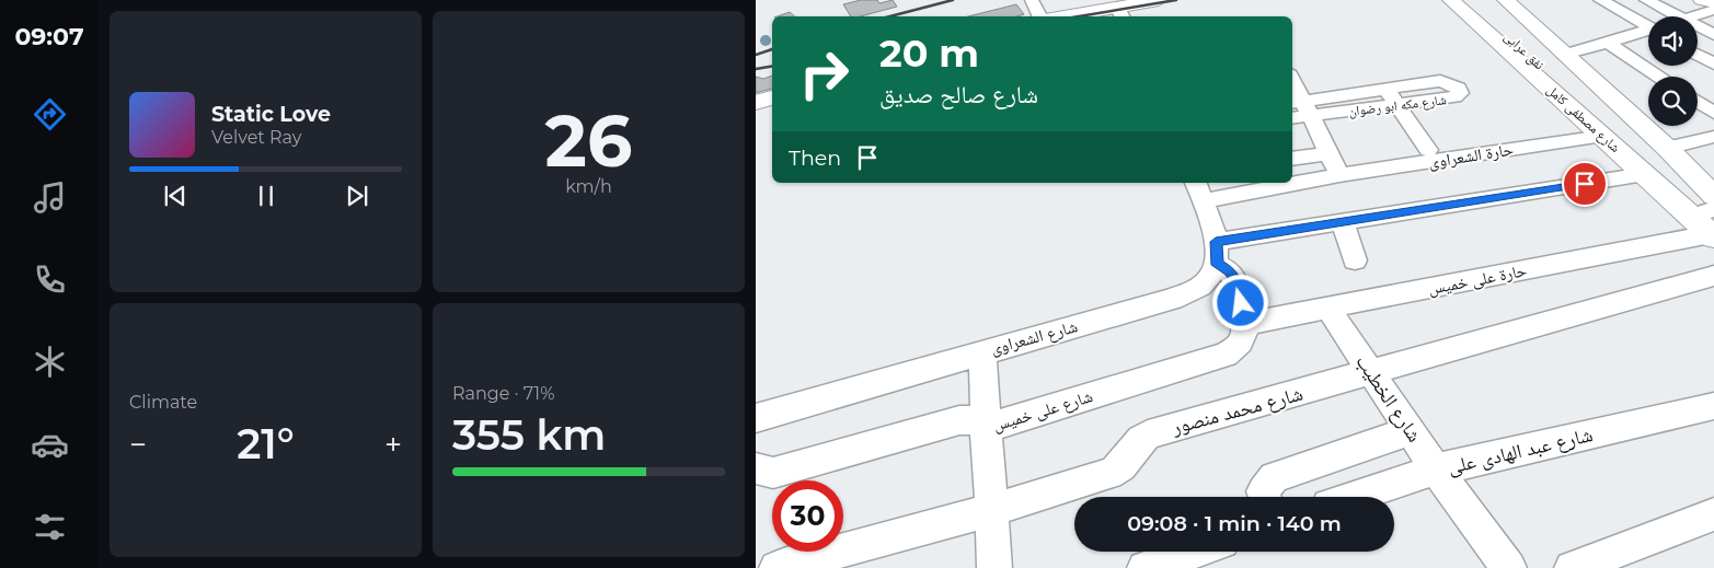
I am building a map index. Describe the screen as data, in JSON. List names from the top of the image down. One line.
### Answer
{"streets":{"main road":["نفق عرابى","شارع مصطفى كامل"],"street":["شارع مكه ابو رضوان","حارة الشعراوى","حارة على خميس","شارع الشعراوى","شارع الخطيب","شارع على خميس","شارع محمد منصور","شارع عبد الهادى على"]},"crossings":[["نفق عرابى","شارع مصطفى كامل"],["شارع مصطفى كامل","حارة الشعراوى"],["شارع مصطفى كامل","حارة على خميس"],["حارة على خميس","شارع الخطيب"],["حارة على خميس","شارع على خميس"],["شارع الشعراوى","شارع على خميس"],["شارع الخطيب","شارع محمد منصور"],["شارع الخطيب","شارع عبد الهادى على"]],"page":{"tabs":"09:07","tile":[["26","km/h"],"Climate",["Range · 71%","355 km"]],"turn":["20 m","شارع صالح صديق"],"song":["Static Love","Velvet Ray"],"then":"Then","heat":["−","21°","+"],"limit":"30","trip":"09:08 · 1 min · 140 m"}}
